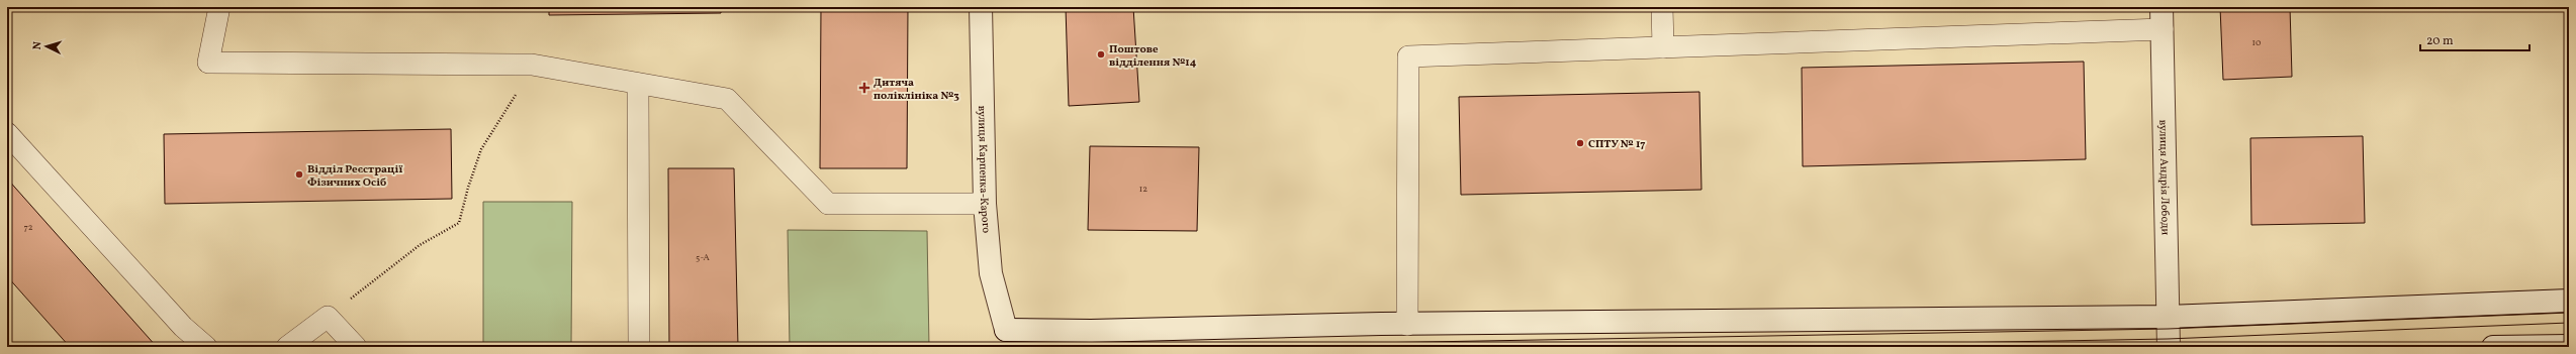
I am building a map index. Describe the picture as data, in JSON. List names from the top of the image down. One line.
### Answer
{"streets":{"main road":["вулиця Карпенка-Карого","вулиця Андрія Лободи"]},"places":{"other":["Поштове відділення №14","СПТУ № 17","Відділ Реєстрації Фізичних Осіб"],"health":["Дитяча поліклініка №3"]},"house_numbers":["10","12","72","5-А"],"scale_bar":"20 m","north":"left"}
